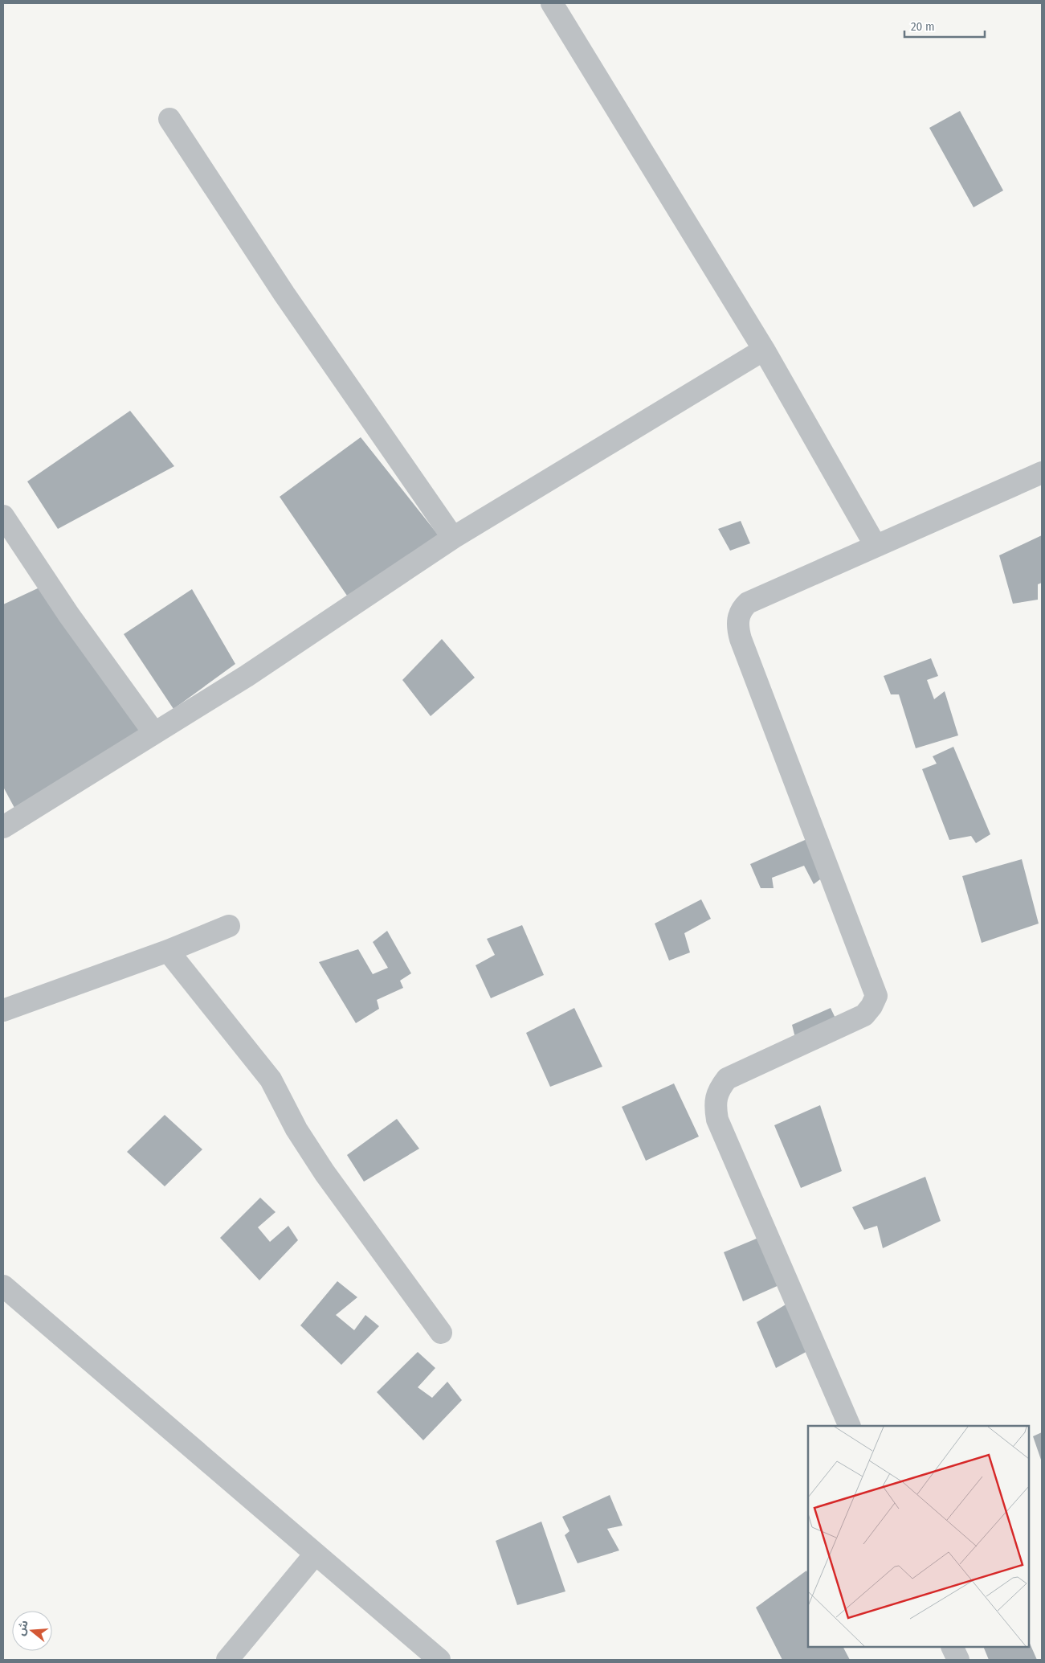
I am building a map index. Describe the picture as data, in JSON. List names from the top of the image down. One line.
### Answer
{"scale_bar":"20 m","north":"left"}
